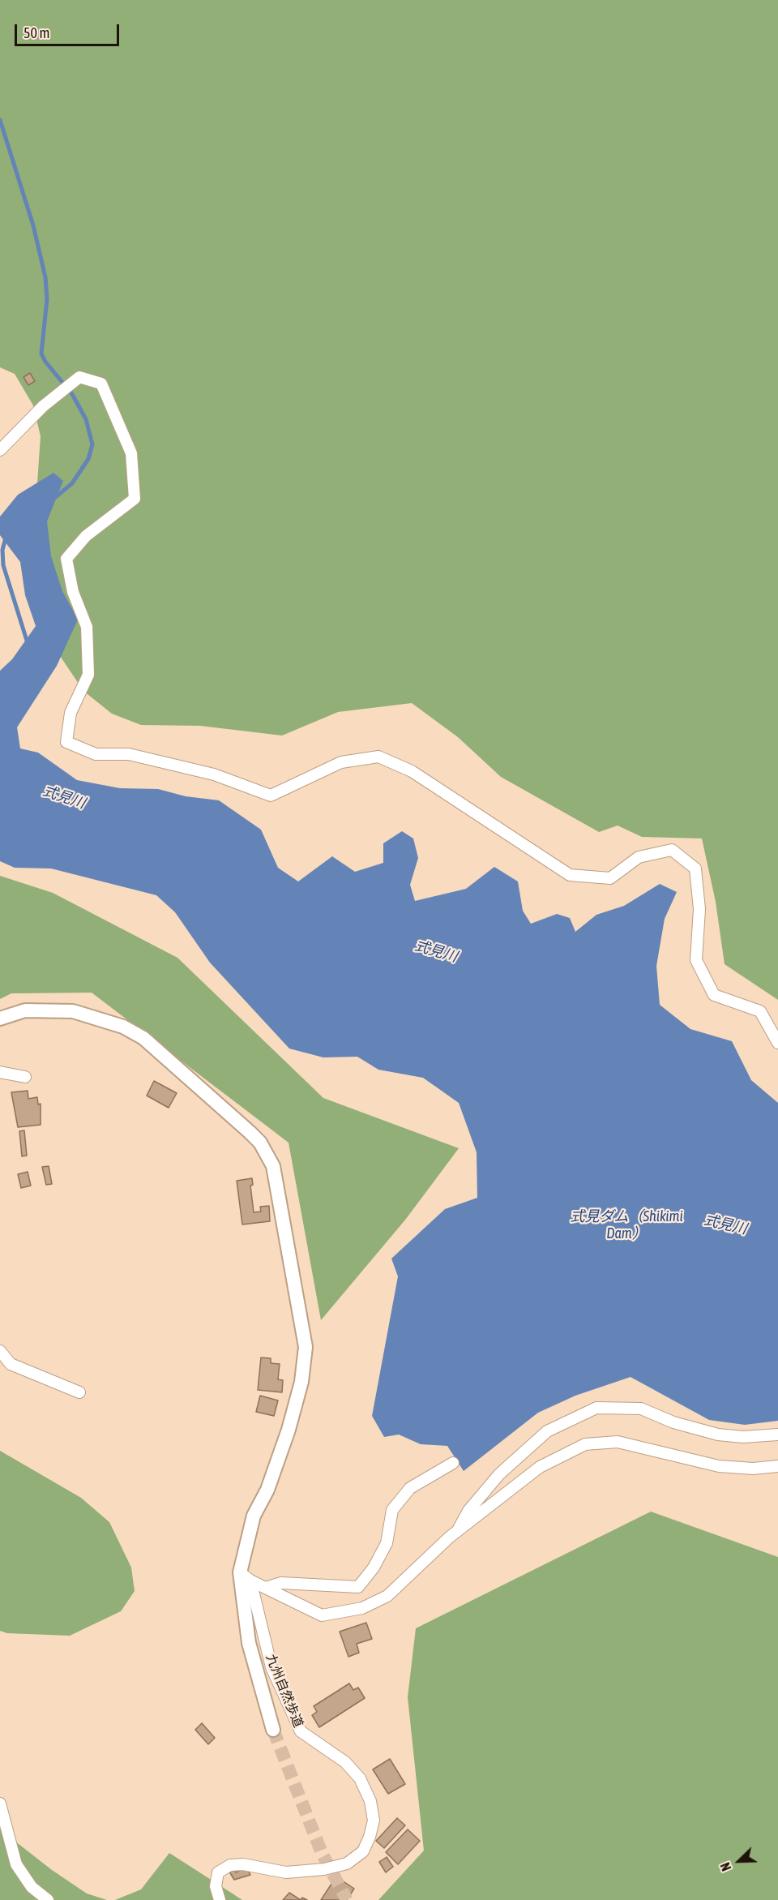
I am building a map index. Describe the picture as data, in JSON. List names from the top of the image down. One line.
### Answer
{"streets":{"street":["九州自然歩道"]},"water":["式見川","式見ダム（Shikimi Dam）"],"scale_bar":"50 m","north":"bottom left"}
